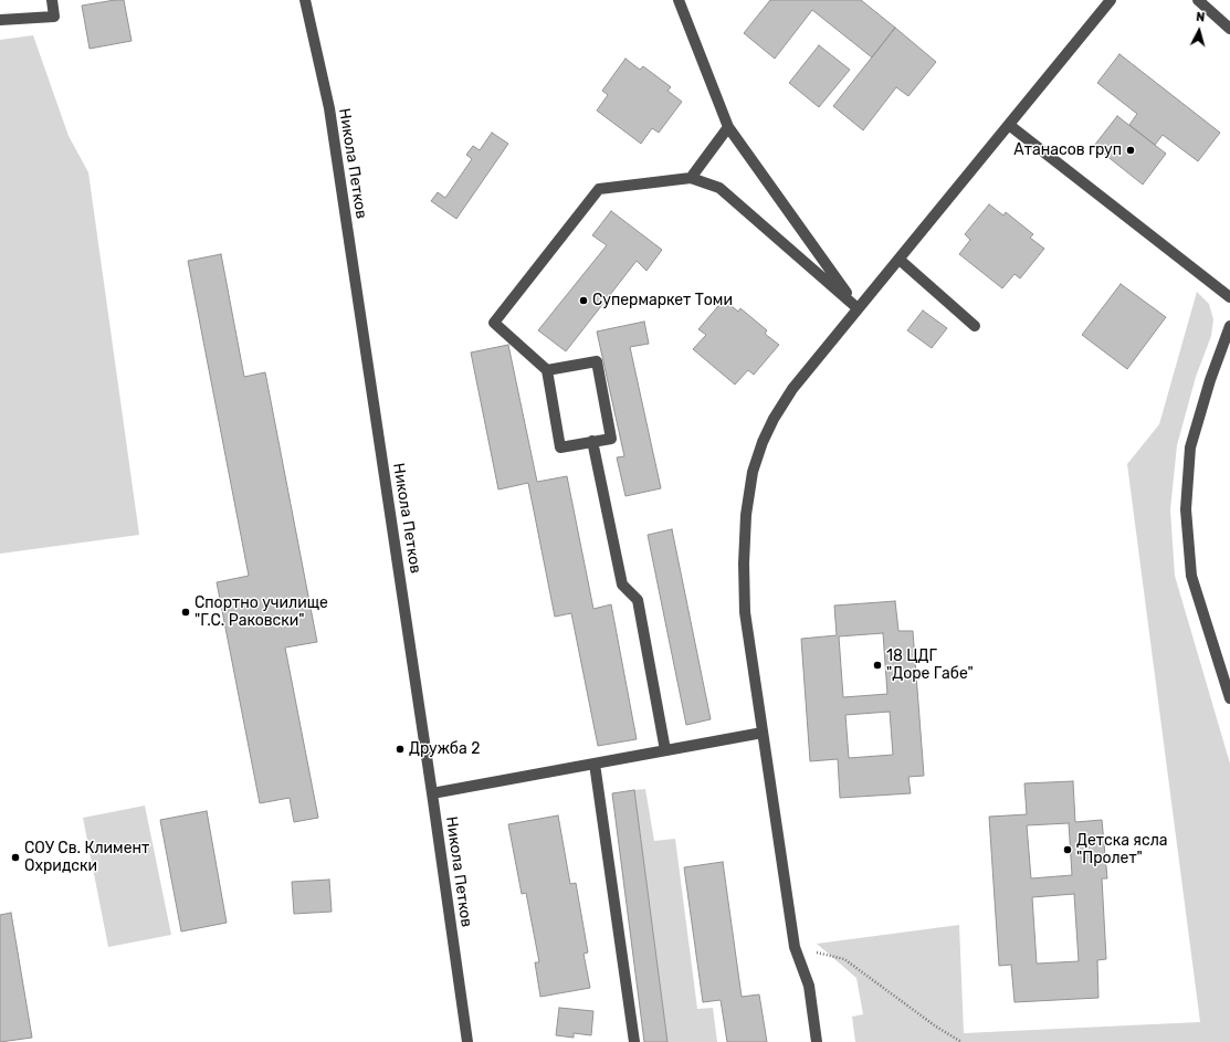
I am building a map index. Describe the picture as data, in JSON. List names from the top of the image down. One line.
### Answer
{"streets":{"street":["Никола Петков"]},"places":["Атанасов груп","Супермаркет Томи","Спортно училище \"Г.С. Раковски\"","18 ЦДГ \"Доре Габе\"","Дружба 2","Детска ясла \"Пролет\"","СОУ Св. Климент Охридски"],"north":"top"}
